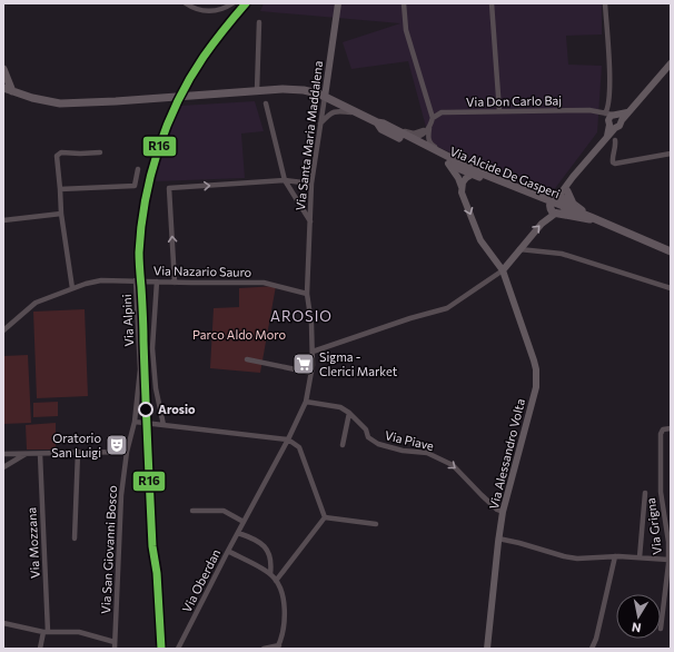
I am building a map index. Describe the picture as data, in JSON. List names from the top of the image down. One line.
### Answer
{"streets":{"main road":["Via Alcide De Gasperi"],"street":["Via Don Carlo Baj","Via Santa Maria Maddalena","Via Nazario Sauro","Via Alpini","Via Piave","Via Alessandro Volta","Via Grigna","Via Mozzana","Via San Giovanni Bosco","Via Oberdan"]},"crossings":[["Via Santa Maria Maddalena","Via Alcide De Gasperi"],["Via Santa Maria Maddalena","Via Nazario Sauro"],["Via Santa Maria Maddalena","Via Piave"],["Via Santa Maria Maddalena","Via Oberdan"],["Via Alcide De Gasperi","Via Alessandro Volta"],["Via Nazario Sauro","Via Alpini"],["Via Alpini","Via San Giovanni Bosco"],["Via Piave","Via Alessandro Volta"],["Via Piave","Via Oberdan"]],"one_way":["Via Piave"],"districts":["AROSIO"],"parks":["Parco Aldo Moro"],"places":{"supermarket":["Sigma - Clerici Market"],"other":["Arosio"],"theatre":["Oratorio San Luigi"]},"lines":["transit line R16"],"north":"bottom"}
